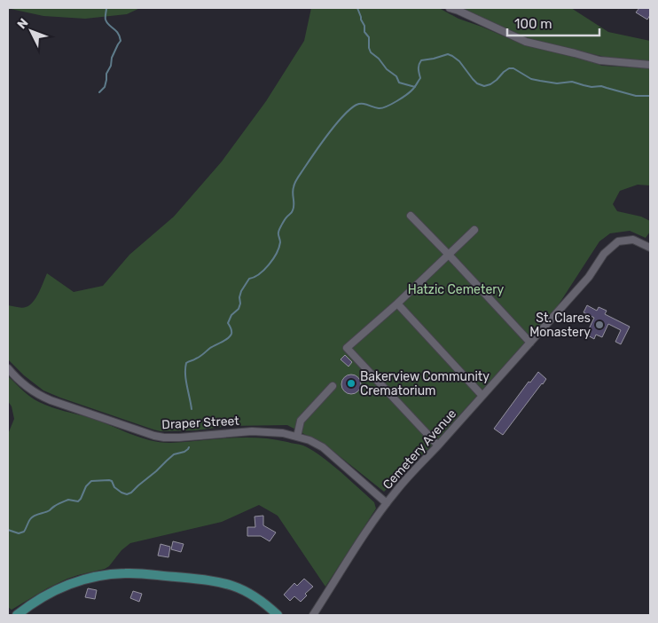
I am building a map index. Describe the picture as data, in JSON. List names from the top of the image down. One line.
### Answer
{"streets":{"street":["Draper Street","Cemetery Avenue"]},"crossings":[["Draper Street","Cemetery Avenue"]],"parks":["Hatzic Cemetery"],"places":["St. Clares Monastery","Bakerview Community Crematorium"],"scale_bar":"100 m","north":"top left"}
